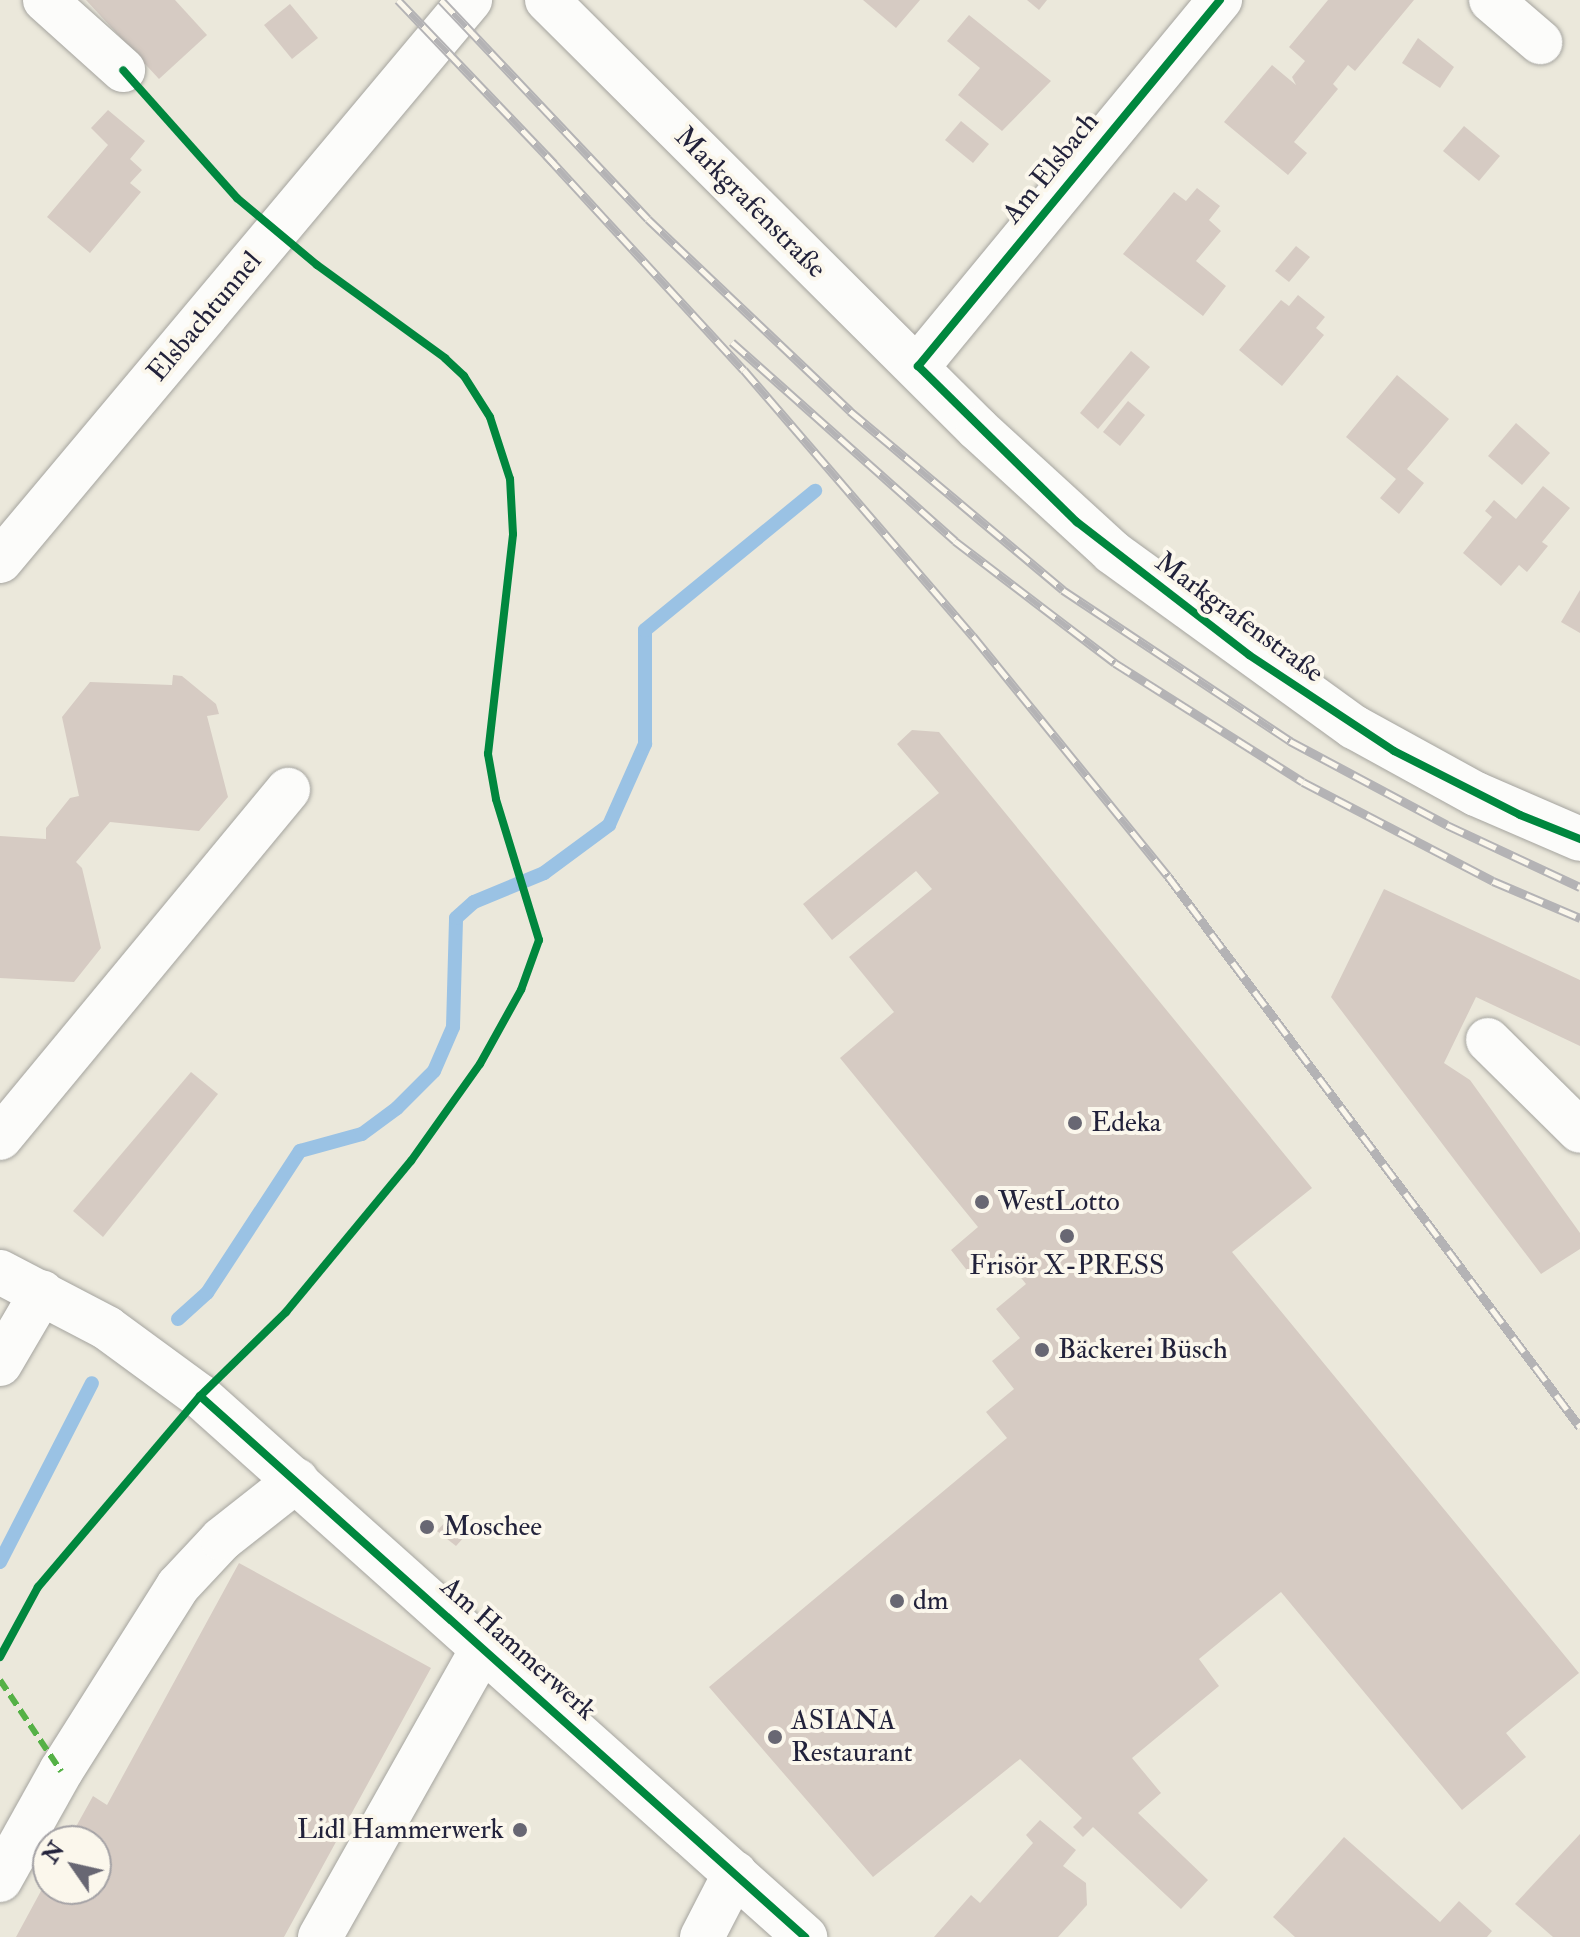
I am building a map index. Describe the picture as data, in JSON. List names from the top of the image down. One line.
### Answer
{"streets":{"street":["Am Elsbach","Markgrafenstraße","Elsbachtunnel","Am Hammerwerk"]},"crossings":[["Am Elsbach","Markgrafenstraße"]],"places":["Edeka","WestLotto","Frisör X-PRESS","Bäckerei Büsch","Moschee","dm","ASIANA Restaurant","Lidl Hammerwerk"],"north":"top left"}
